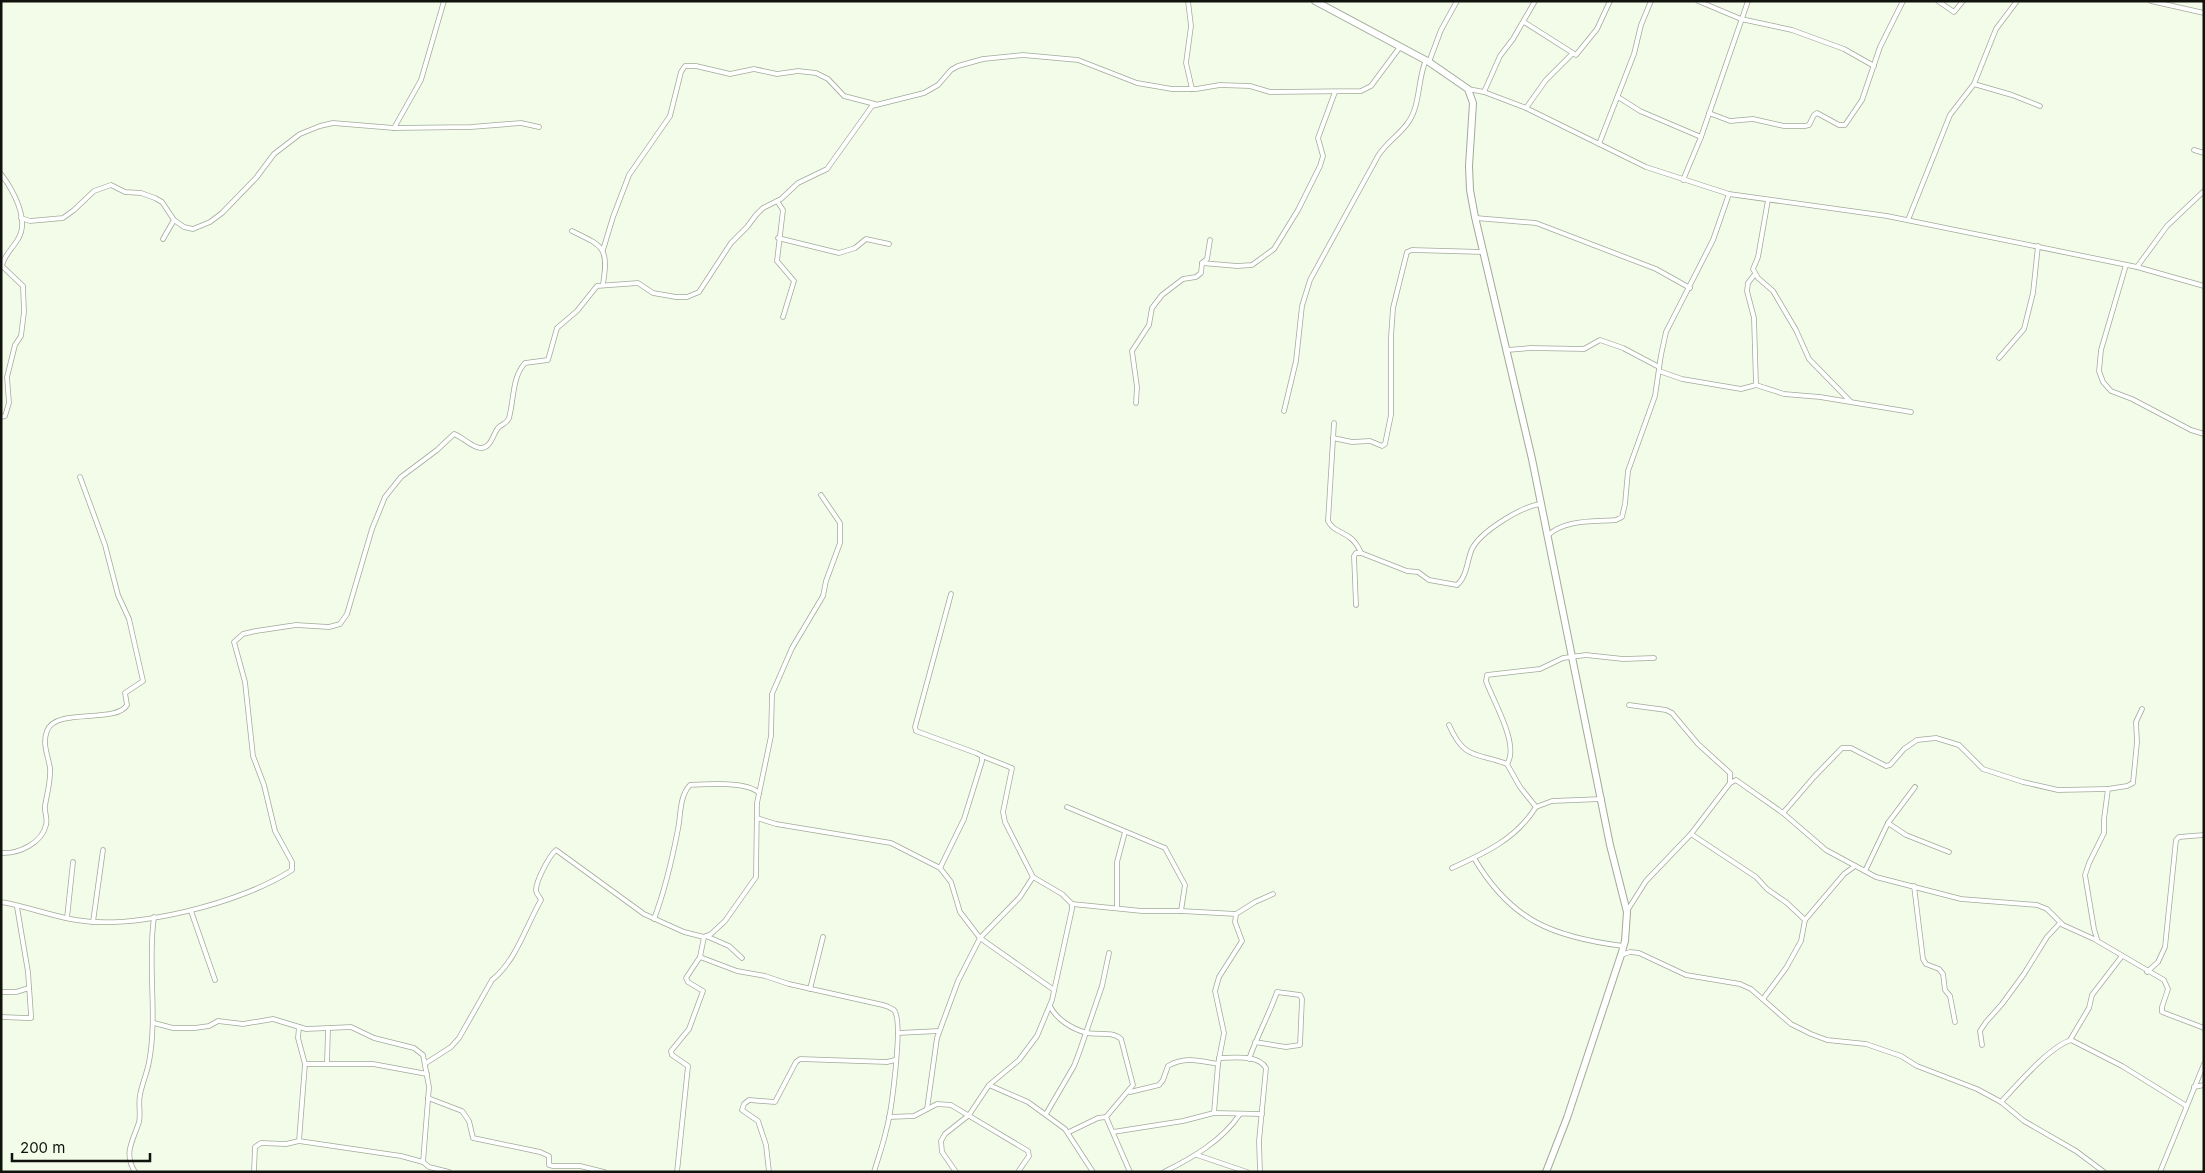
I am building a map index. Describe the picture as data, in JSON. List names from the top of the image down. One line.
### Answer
{"scale_bar":"200 m"}
